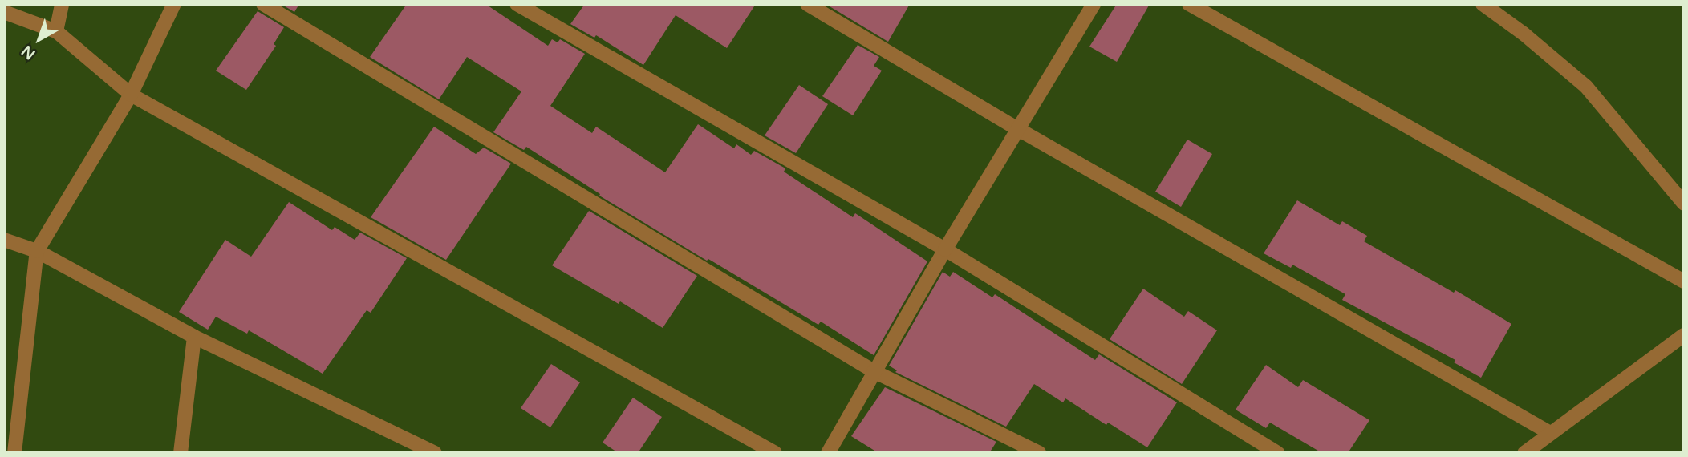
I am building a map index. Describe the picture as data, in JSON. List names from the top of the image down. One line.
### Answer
{"north":"bottom left"}
